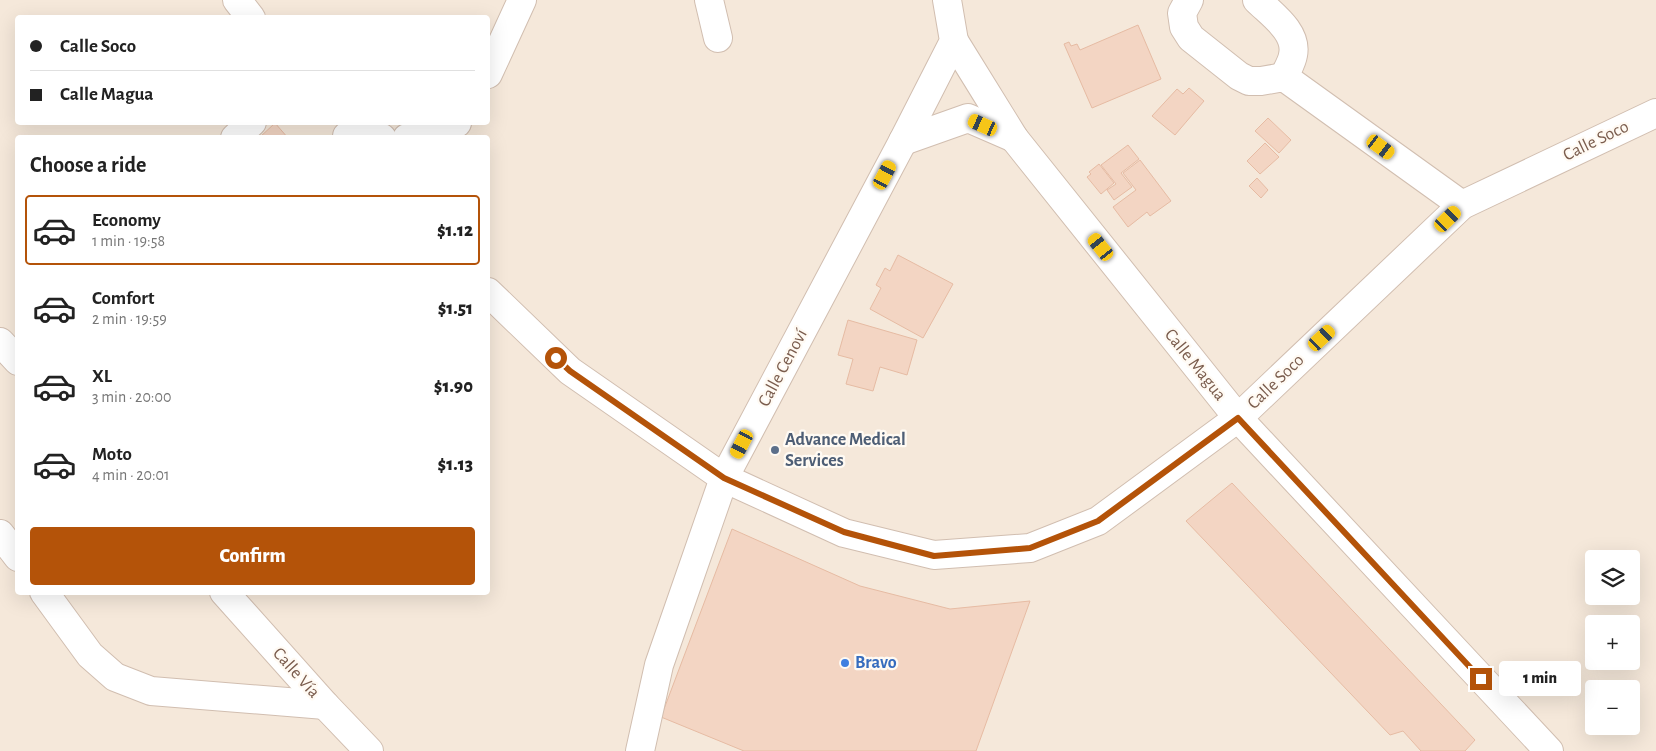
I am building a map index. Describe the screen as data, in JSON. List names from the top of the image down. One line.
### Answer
{"streets":{"street":["Calle Soco","Calle Magua","Calle Cenoví","Calle Vía"]},"crossings":[["Calle Soco","Calle Magua"],["Calle Soco","Calle Cenoví"],["Calle Magua","Calle Cenoví"]],"places":["Advance Medical Services","Bravo"],"page":{"banner":["Calle Soco","Calle Magua"],"heading":"Choose a ride","list":[{"name":"Economy","note":"1 min · 19:58","value":"$1.12"},{"name":"Comfort","note":"2 min · 19:59","value":"$1.51"},{"name":"XL","note":"3 min · 20:00","value":"$1.90"},{"name":"Moto","note":"4 min · 20:01","value":"$1.13"}],"buttons":"Confirm","map_buttons":["+","−"],"bubble":"1 min"}}
